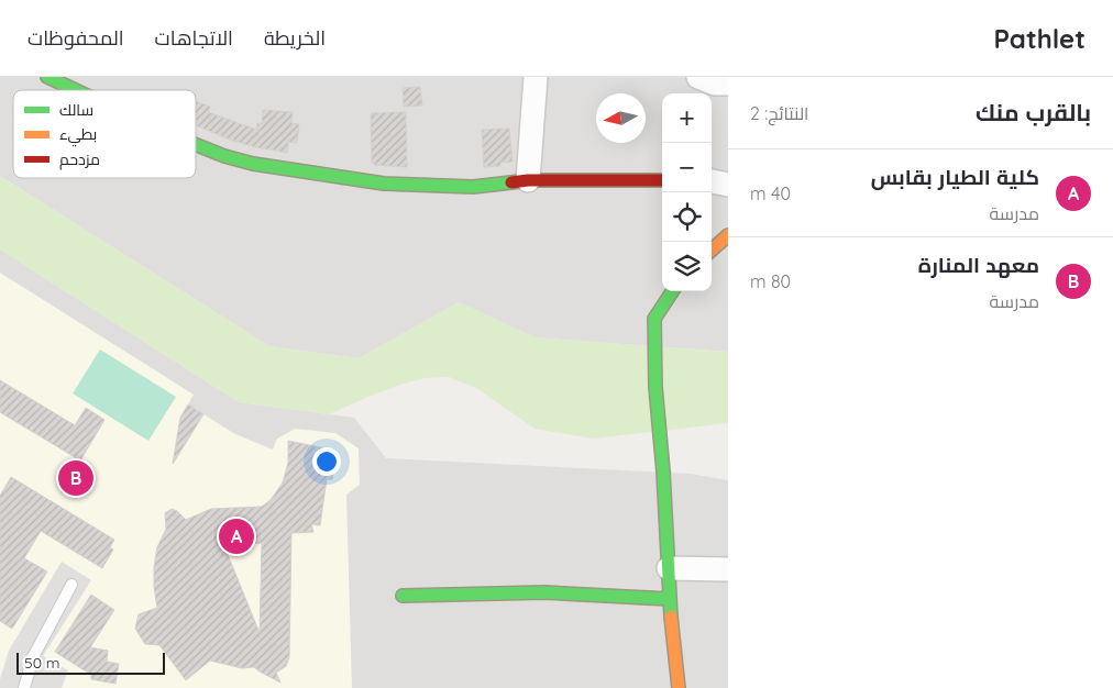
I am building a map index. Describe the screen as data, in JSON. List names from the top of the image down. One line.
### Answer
{"legend":["سالك","بطيء","مزدحم"],"scale_bar":"50 m","north":"left","page":{"header":"Pathlet","nav":["الخريطة","الاتجاهات","المحفوظات"],"heading":["بالقرب منك","النتائج: 2"],"map_buttons":["+","−"],"list":[{"mark":"A","name":"كلية الطيار بقابس","note":"مدرسة","value":"40 m"},{"mark":"B","name":"معهد المنارة","note":"مدرسة","value":"80 m"}],"pins":["B","A"],"scale":"50 m"}}
